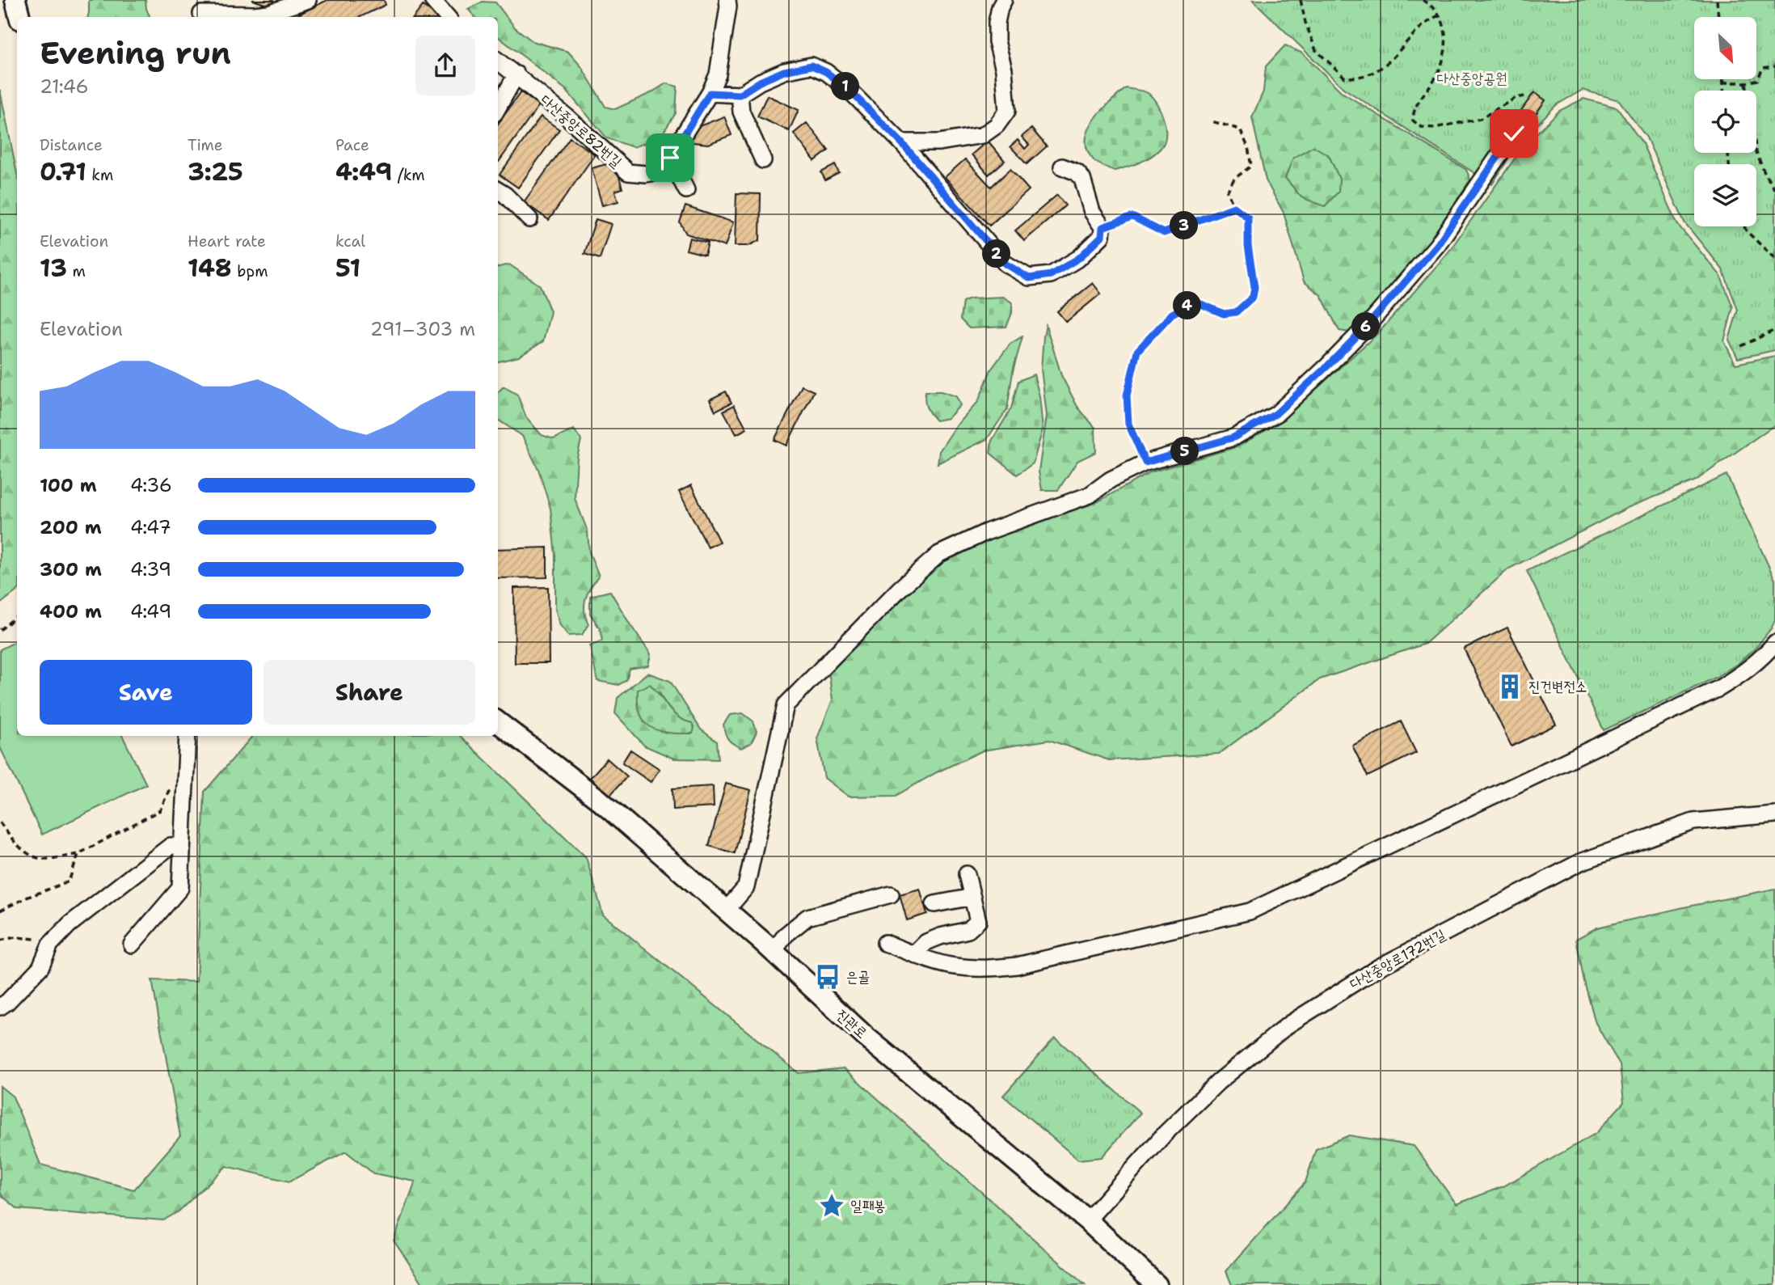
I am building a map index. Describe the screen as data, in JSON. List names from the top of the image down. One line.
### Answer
{"streets":{"main road":["진관로"],"street":["다산중앙로82번길","다산중앙로172번길"]},"crossings":[["다산중앙로172번길","진관로"]],"parks":["다산중앙공원"],"places":{"building":["진건변전소"],"bus stop":["은골"],"place":["일패봉"]},"north":"bottom right","page":{"heading":["Evening run","21:46"],"pins":["1","3","2","4","6","5"],"stats":[["Distance","0.71 km"],["Time","3:25"],["Pace","4:49 /km"],["Elevation","13 m"],["Heart rate","148 bpm"],["kcal","51"]],"chart":["Elevation","291–303 m"],"list":[{"name":"100 m","note":"4:36"},{"name":"200 m","note":"4:47"},{"name":"300 m","note":"4:39"},{"name":"400 m","note":"4:49"}],"buttons":["Save","Share"]}}
